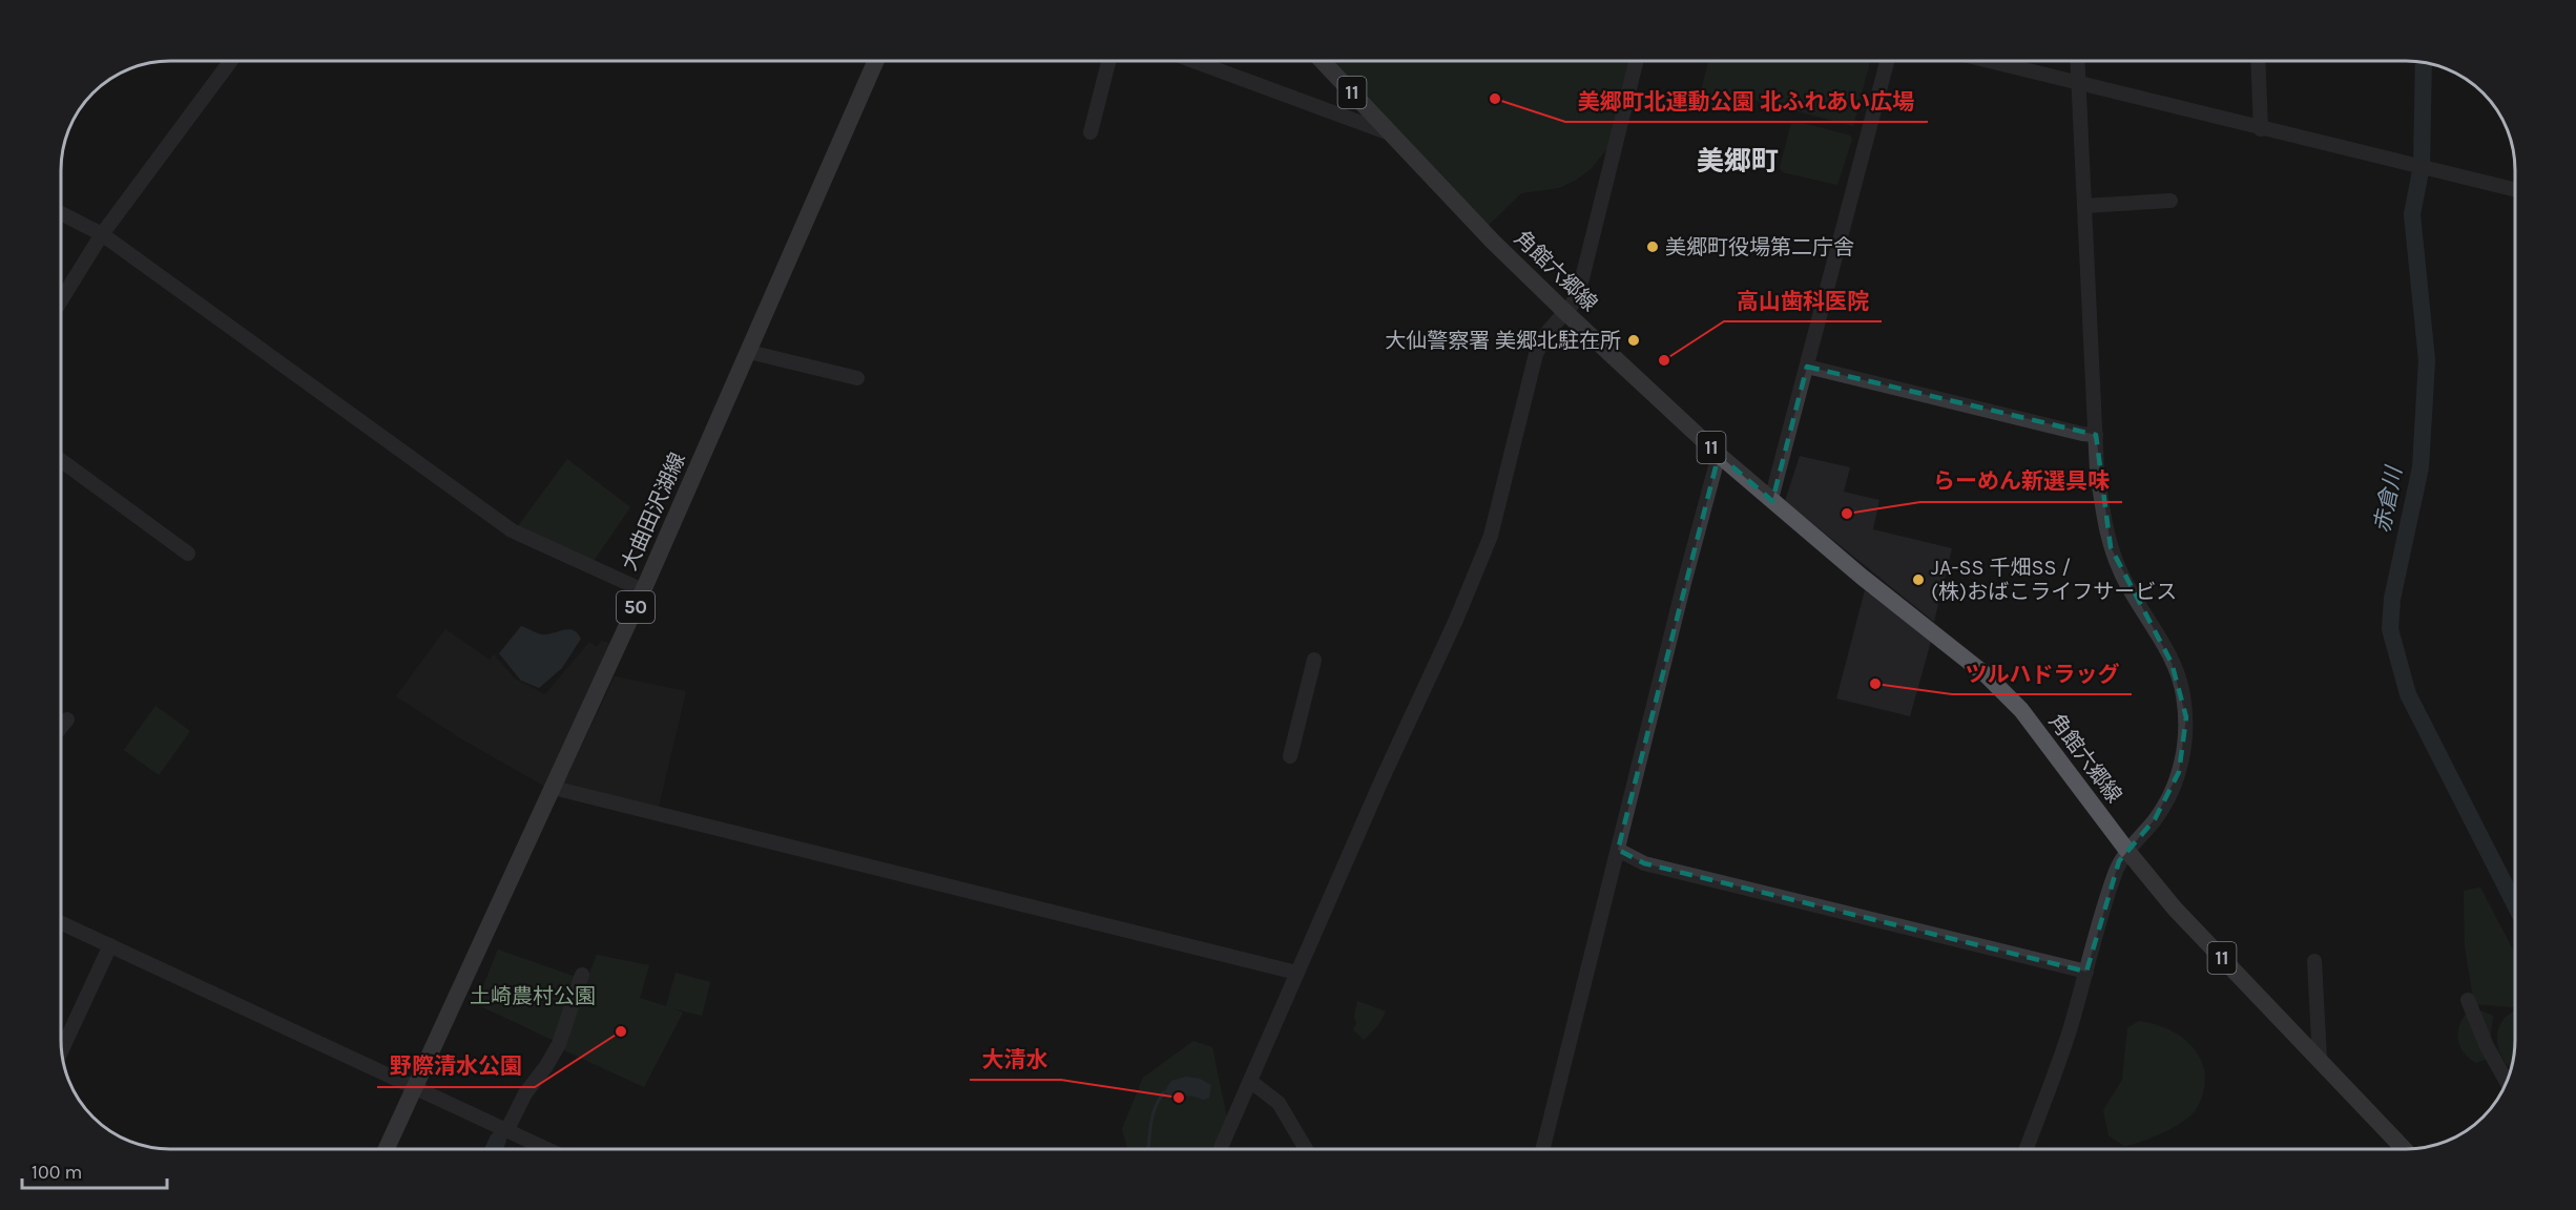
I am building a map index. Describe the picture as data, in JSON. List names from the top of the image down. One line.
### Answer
{"streets":{"main road":["11","角館六郷線","大曲田沢湖線","50"]},"districts":["美郷町"],"water":["赤倉川"],"parks":["土崎農村公園"],"places":["美郷町北運動公園 北ふれあい広場","美郷町役場第二庁舎","大仙警察署 美郷北駐在所","高山歯科医院","らーめん新選具味","JA-SS 千畑SS / (株)おばこライフサービス","ツルハドラッグ","野際清水公園","大清水"],"scale_bar":"100 m"}
